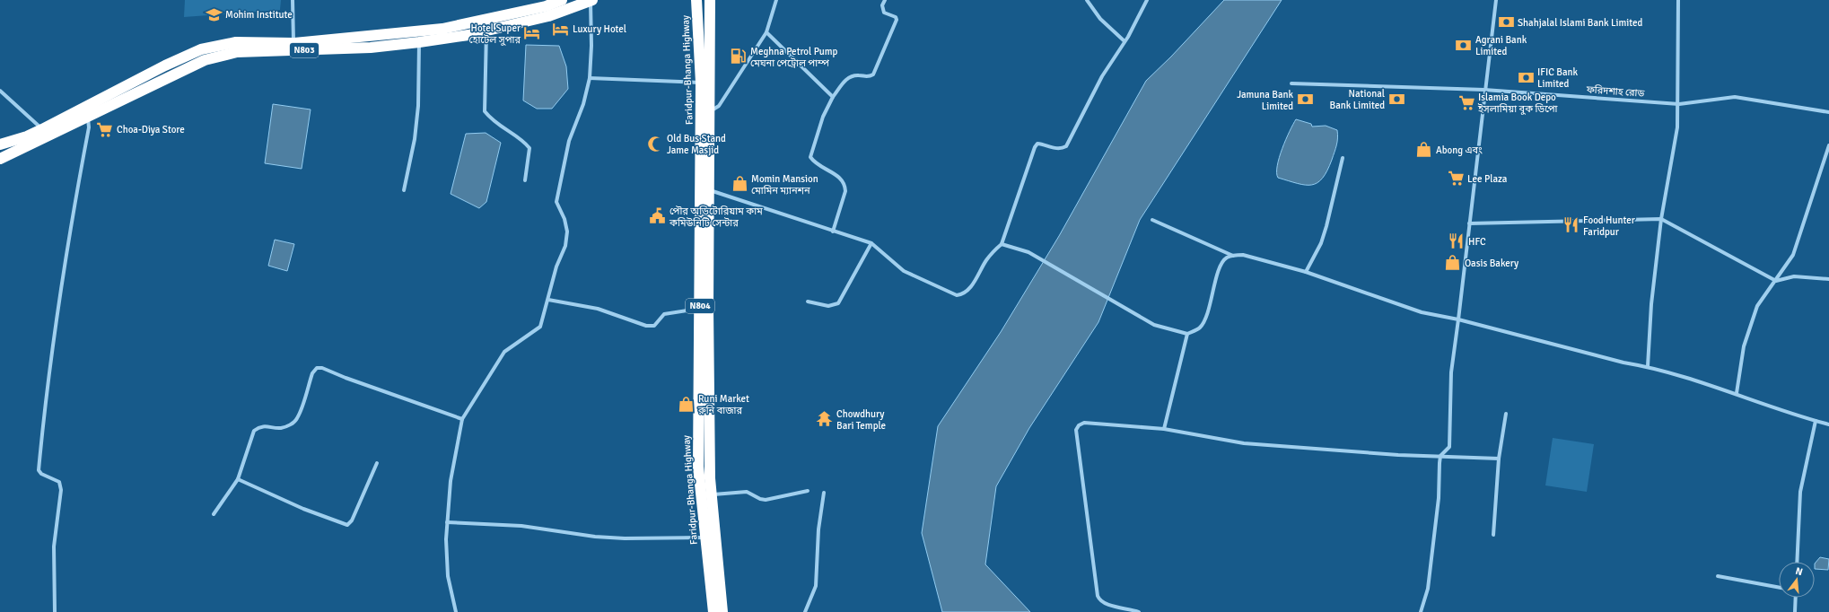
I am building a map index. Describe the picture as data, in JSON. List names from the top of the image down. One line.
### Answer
{"streets":{"highway":["N803","Faridpur-Bhanga Highway","N804"],"street":["ফরিদশাহ রোড"]},"places":{"school or university":["Mohim Institute"],"bank":["Shahjalal Islami Bank Limited","Agrani Bank Limited","IFIC Bank Limited","National Bank Limited","Jamuna Bank Limited"],"hotel":["Luxury Hotel","Hotel Super হোটেল সুপার"],"fuel station":["Meghna Petrol Pump মেঘনা পেট্রোল পাম্প"],"supermarket":["Islamia Book Depo ইসলামিয়া বুক ডিপো","Choa-Diya Store","Lee Plaza"],"mosque":["Old Bus Stand Jame Masjid"],"shop":["Abong এবং","Momin Mansion মোমিন ম্যানশন","Oasis Bakery","Runi Market রুনি বাজার"],"public building":["পৌর অডিটোরিয়াম কাম কমিউনিটি সেন্টার"],"restaurant":["Food Hunter Faridpur","HFC"],"temple":["Chowdhury Bari Temple"]},"north":"top"}
